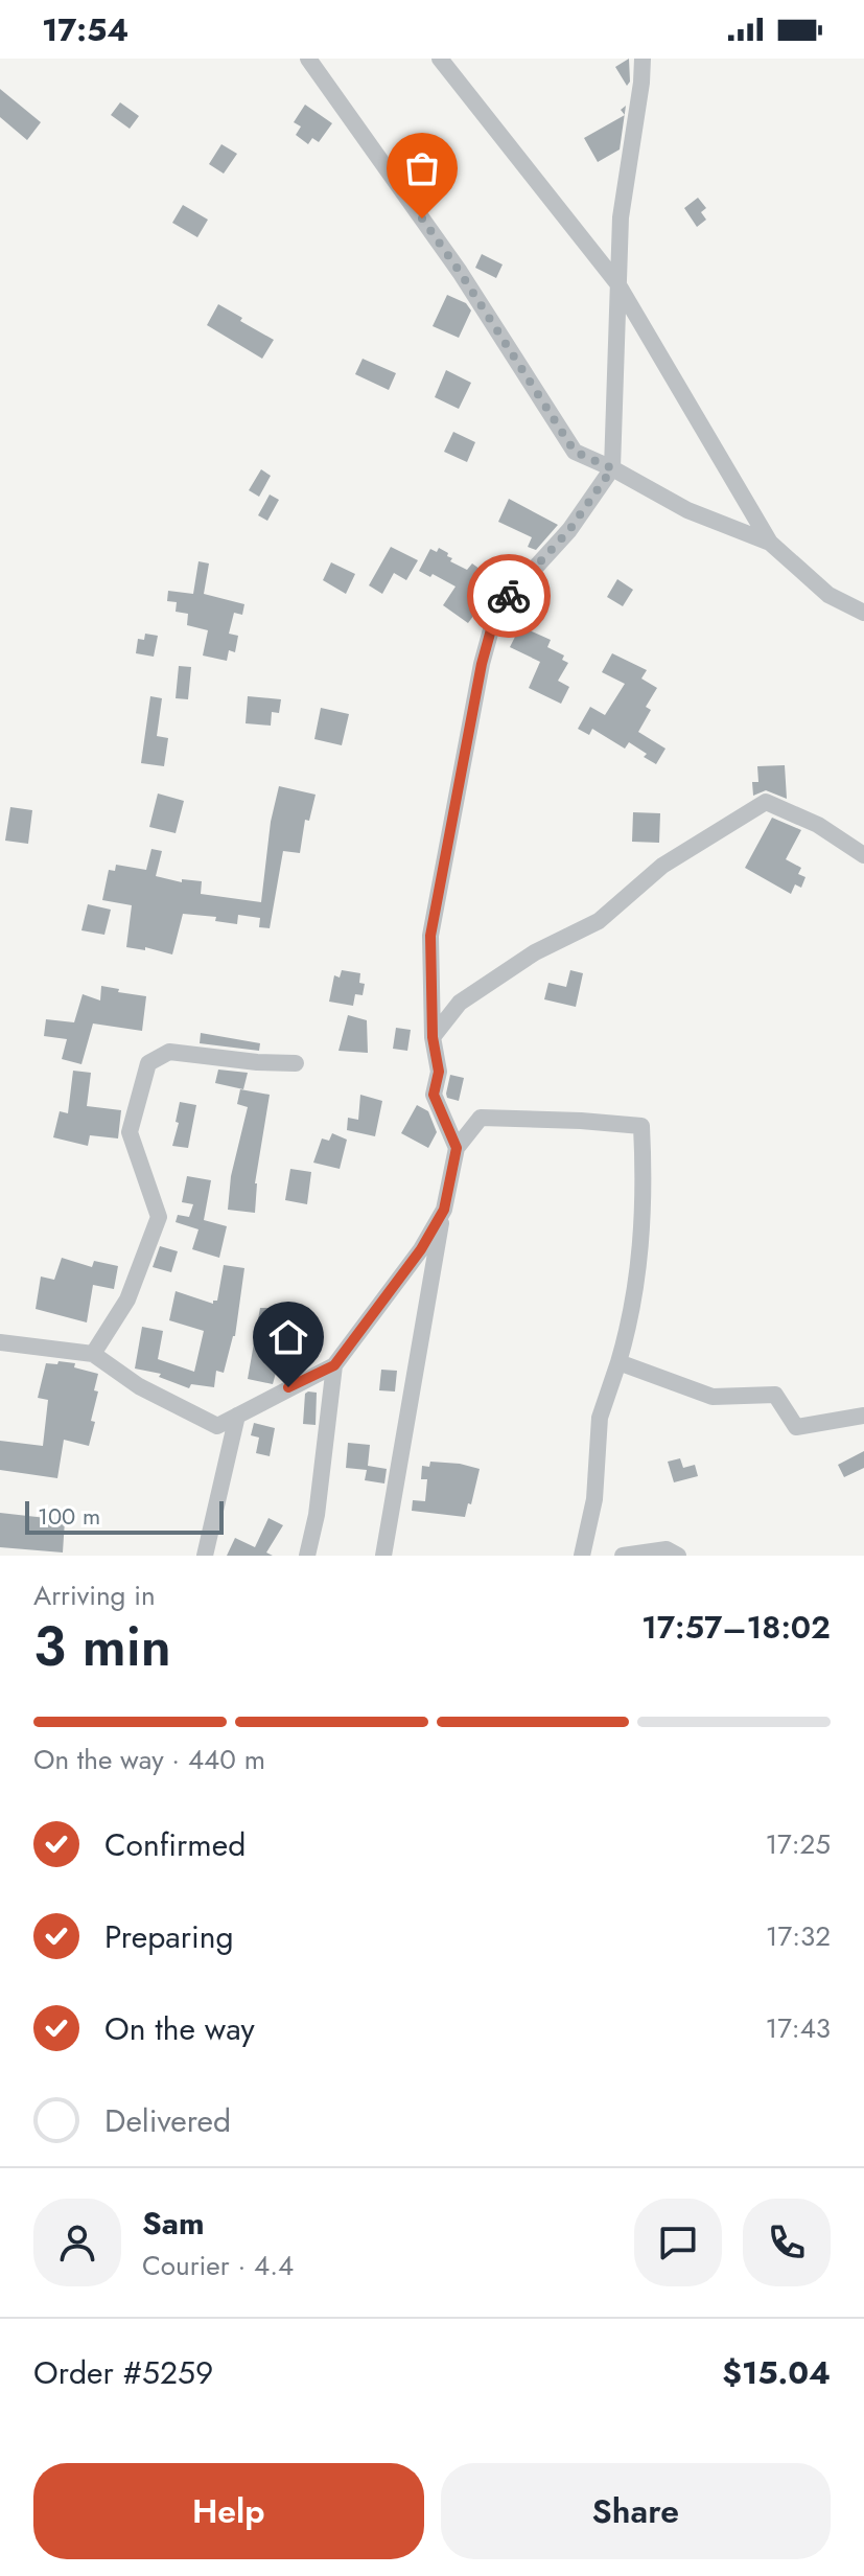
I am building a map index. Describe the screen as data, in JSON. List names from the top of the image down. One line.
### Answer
{"scale_bar":"100 m","page":{"status":"17:54","scale":"100 m","heading":["3 min","Arriving in","17:57–18:02"],"panel":["Sam","Courier · 4.4","Order #5259","$15.04"],"bar":"On the way · 440 m","list":[["Confirmed","17:25"],["Preparing","17:32"],["On the way","17:43"],"Delivered"],"buttons":["Help","Share"]}}
